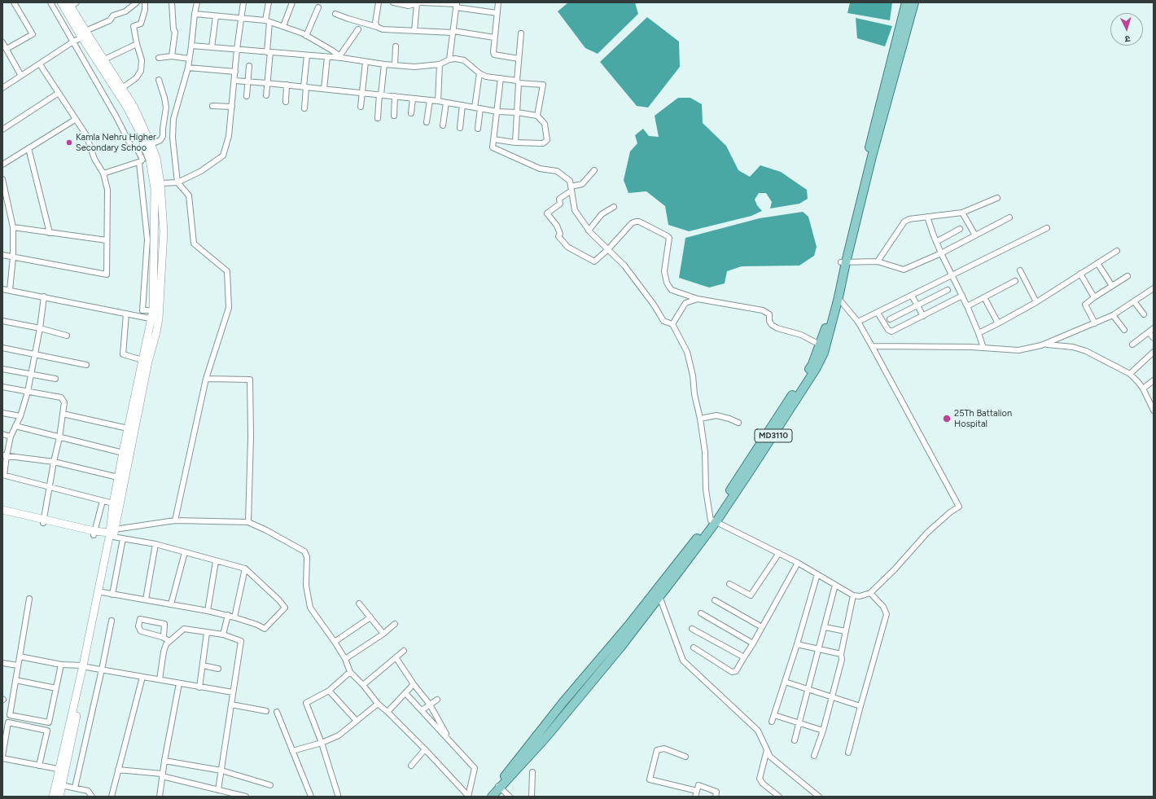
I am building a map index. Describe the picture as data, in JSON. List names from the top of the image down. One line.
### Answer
{"streets":{"main road":["MD3110"]},"places":["Kamla Nehru Higher Secondary Schoo","25Th Battalion Hospital"],"north":"bottom"}
